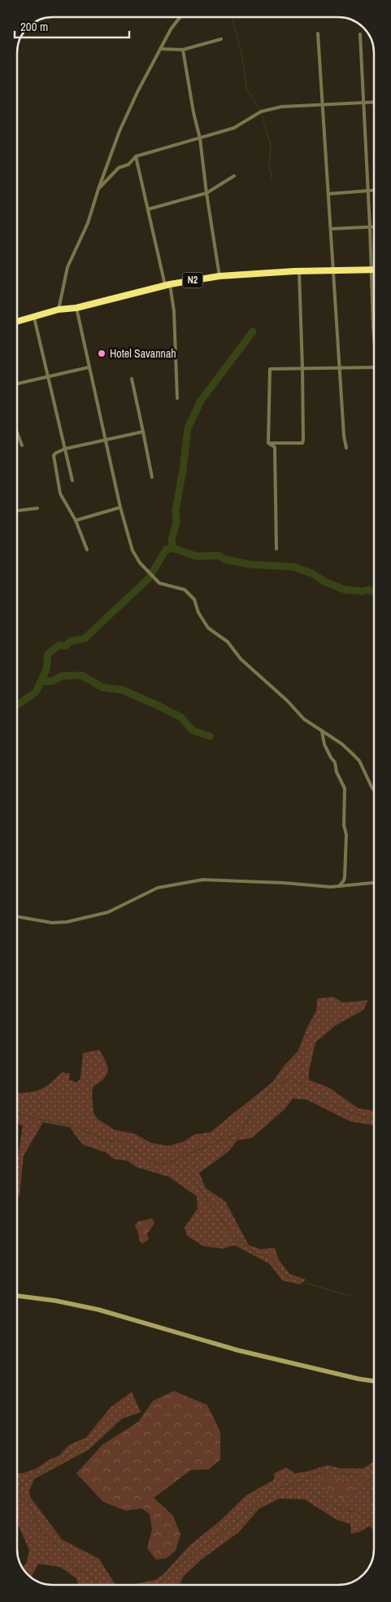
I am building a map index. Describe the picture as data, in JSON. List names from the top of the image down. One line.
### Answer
{"streets":{"highway":["N2"]},"places":["Hotel Savannah"],"scale_bar":"200 m"}
